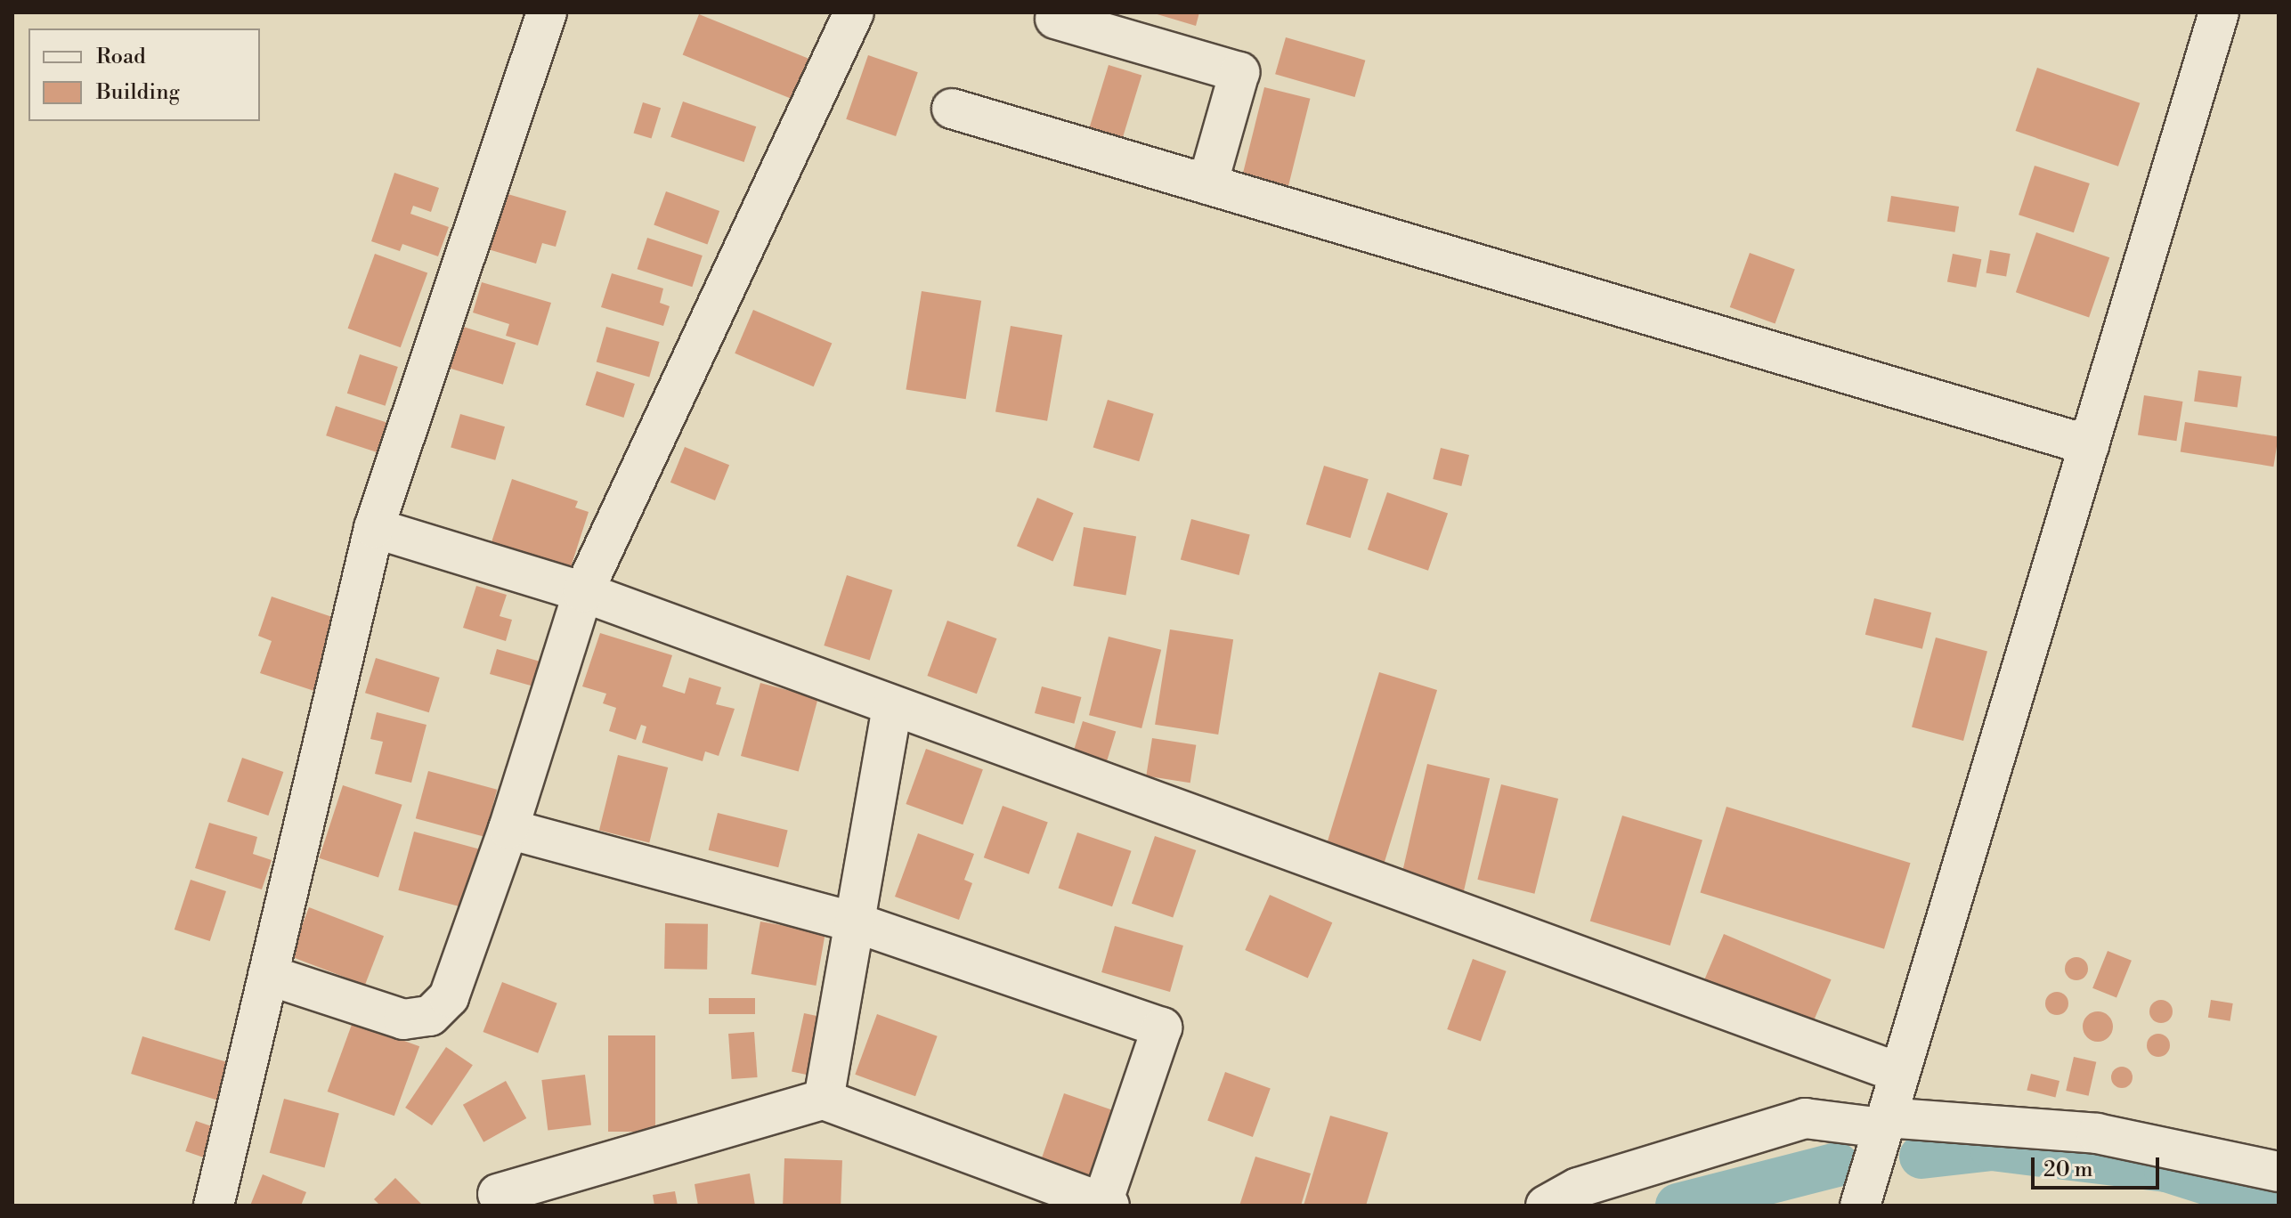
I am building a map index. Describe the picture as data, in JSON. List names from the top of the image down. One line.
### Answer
{"legend":["Road","Building"],"scale_bar":"20 m"}
